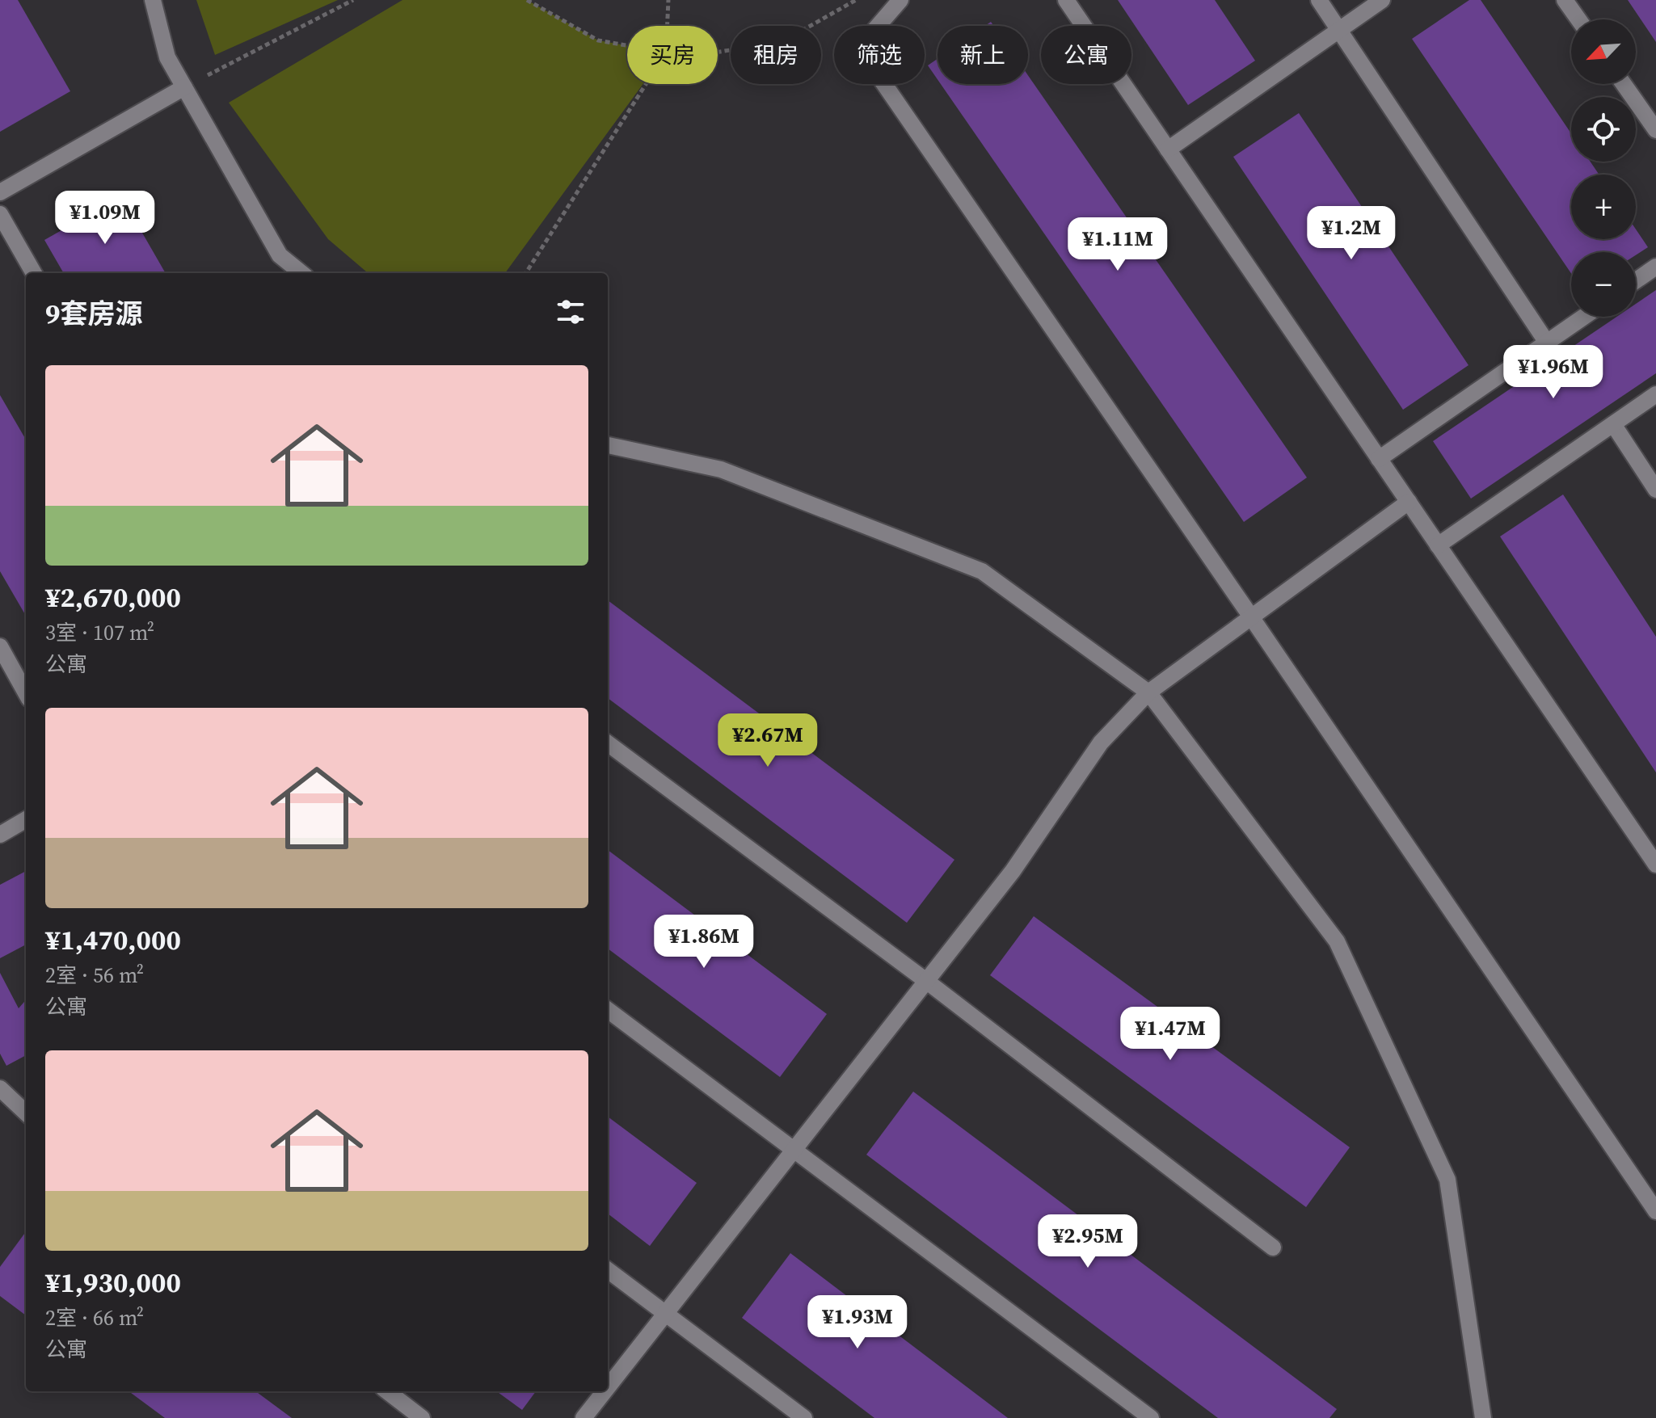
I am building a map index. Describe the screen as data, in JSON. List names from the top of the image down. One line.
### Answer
{"north":"bottom left","page":{"map_buttons":["+","−"],"chip":["买房","租房","筛选","新上","公寓"],"price":["¥1.09M","¥1.2M","¥1.11M","¥1.96M","¥2.67M","¥1.86M","¥1.47M","¥2.95M","¥1.93M"],"heading":"9套房源","list":[{"name":"¥2,670,000","note":"3室 · 107 m² · 公寓"},{"name":"¥1,470,000","note":"2室 · 56 m² · 公寓"},{"name":"¥1,930,000","note":"2室 · 66 m² · 公寓"}]}}
